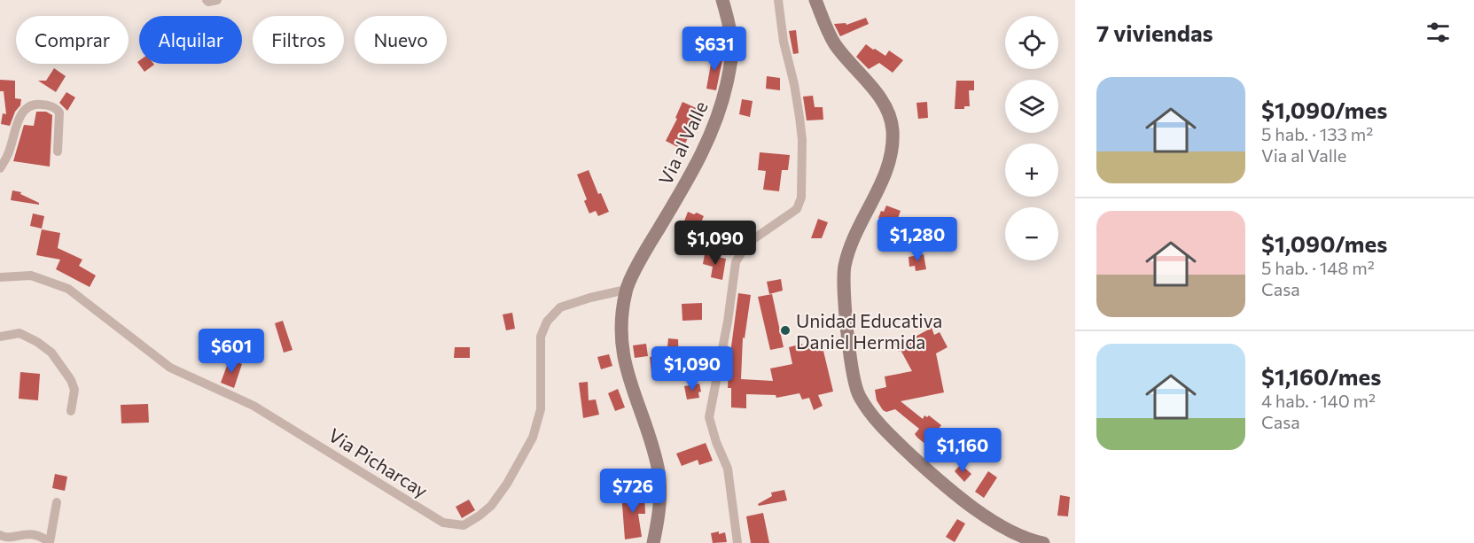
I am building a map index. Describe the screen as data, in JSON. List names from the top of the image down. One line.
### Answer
{"streets":{"street":["Via al Valle","Via Picharcay"]},"crossings":[["Via al Valle","Via Picharcay"]],"places":["Unidad Educativa Daniel Hermida"],"page":{"heading":"7 viviendas","map_buttons":["+","−"],"chip":["Comprar","Alquilar","Filtros","Nuevo"],"price":["$631","$1,280","$1,090","$601","$1,090","$1,160","$726"],"list":[{"name":"$1,090/mes","note":"5 hab. · 133 m² · Via al Valle"},{"name":"$1,090/mes","note":"5 hab. · 148 m² · Casa"},{"name":"$1,160/mes","note":"4 hab. · 140 m² · Casa"}]}}
